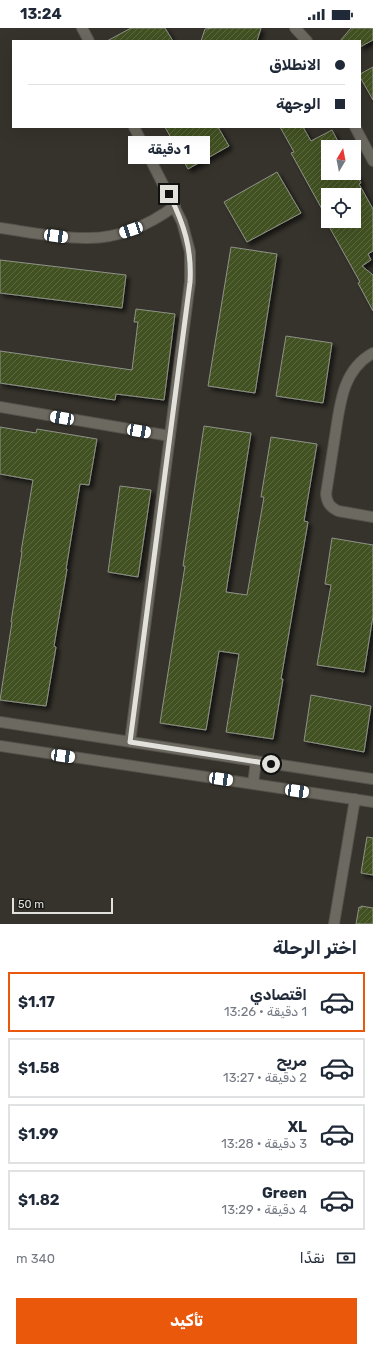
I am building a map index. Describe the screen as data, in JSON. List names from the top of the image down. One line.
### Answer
{"scale_bar":"50 m","north":"top","page":{"status":"13:24","banner":["الانطلاق","الوجهة"],"bubble":"1 دقيقة","scale":"50 m","heading":"اختر الرحلة","list":[{"name":"اقتصادي","note":"1 دقيقة · 13:26","value":"$1.17"},{"name":"مريح","note":"2 دقيقة · 13:27","value":"$1.58"},{"name":"XL","note":"3 دقيقة · 13:28","value":"$1.99"},{"name":"Green","note":"4 دقيقة · 13:29","value":"$1.82"}],"pay":["نقدًا","340 m"],"buttons":"تأكيد"}}
